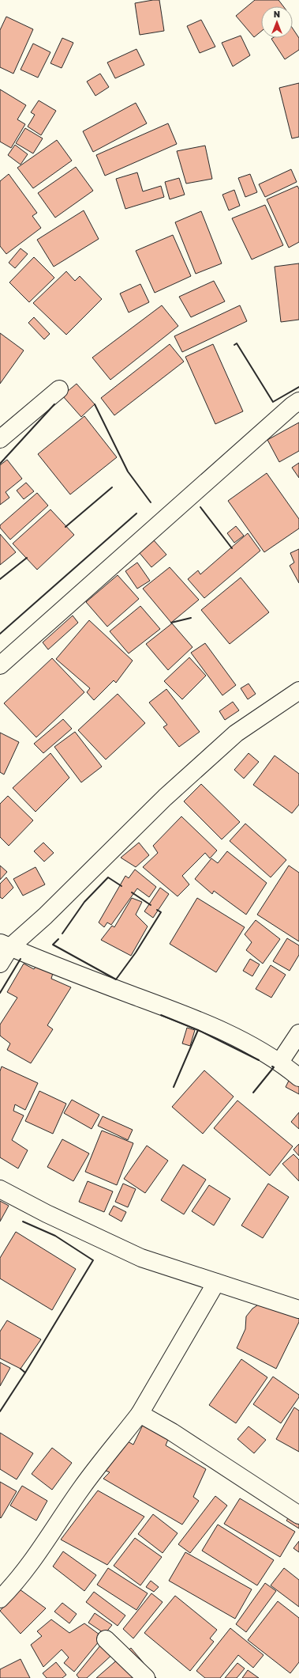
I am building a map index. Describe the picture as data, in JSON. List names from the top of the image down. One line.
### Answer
{"north":"top"}
